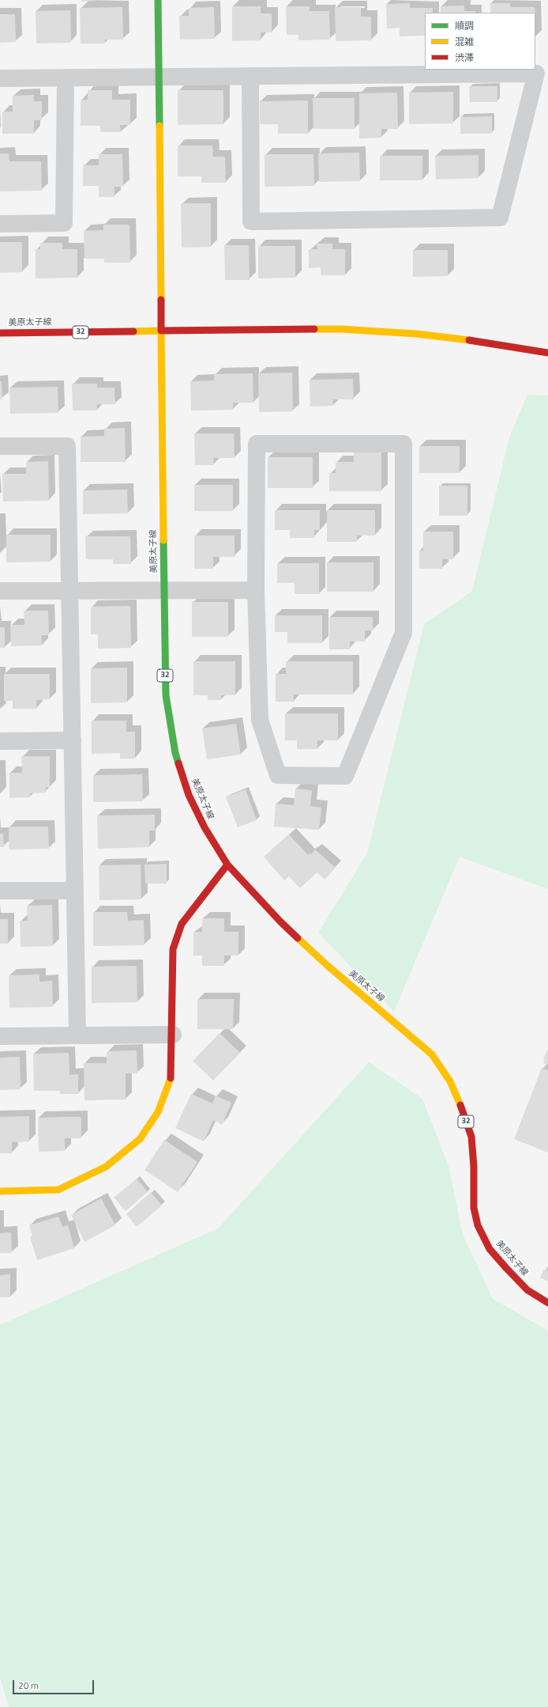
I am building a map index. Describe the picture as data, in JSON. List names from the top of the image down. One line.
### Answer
{"streets":{"main road":["美原太子線","32"]},"legend":["順調","混雑","渋滞"],"scale_bar":"20 m"}
